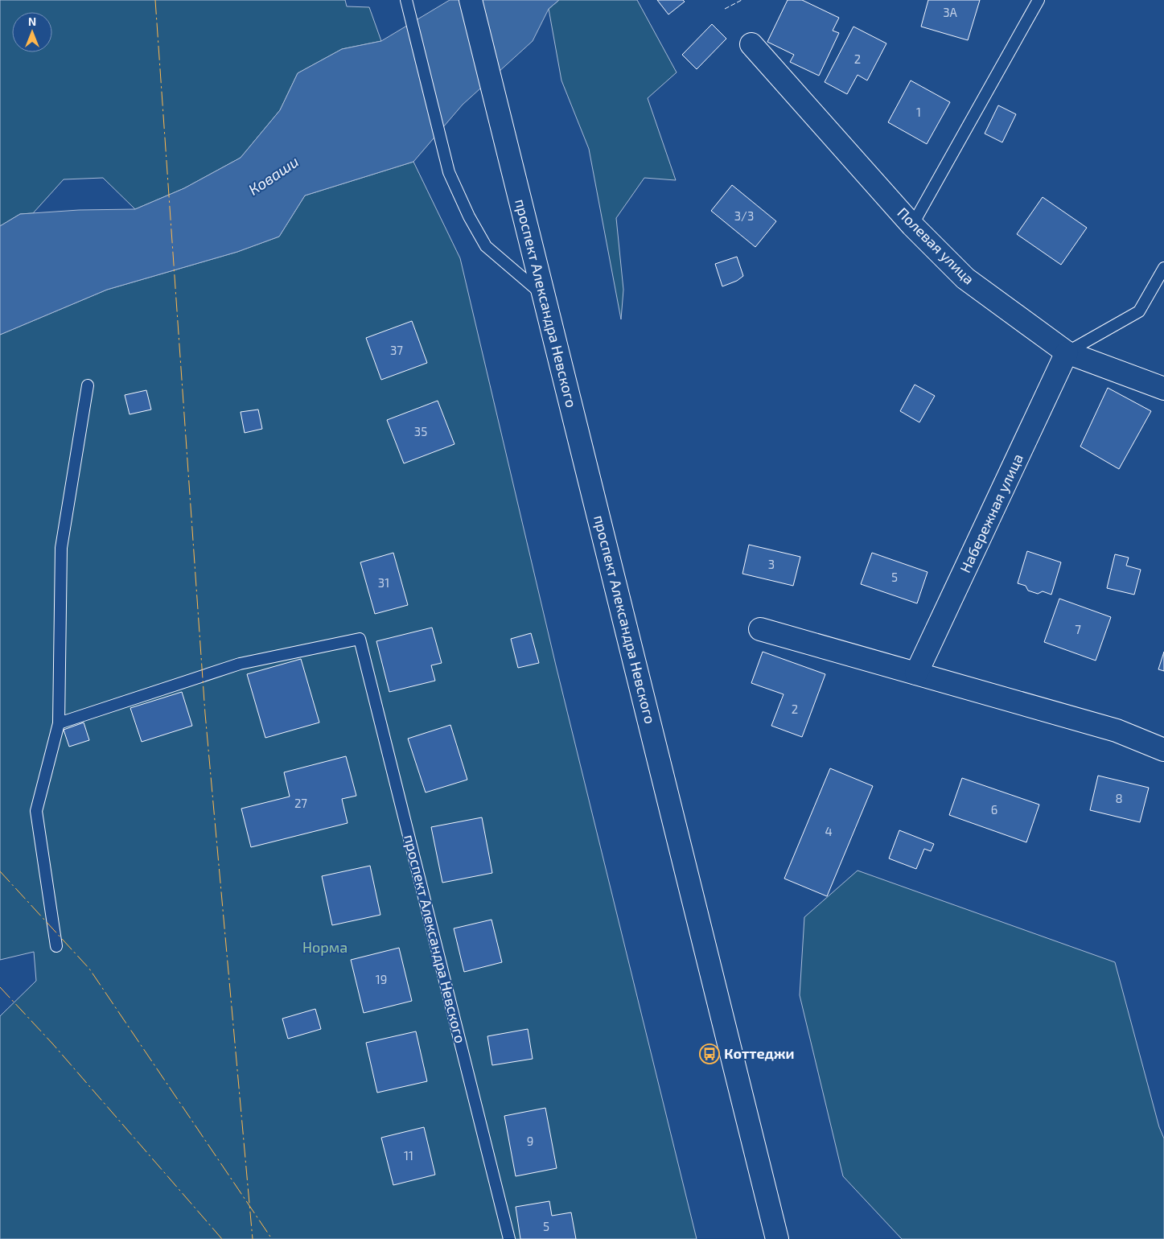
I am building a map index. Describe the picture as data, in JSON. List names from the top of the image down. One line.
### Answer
{"streets":{"street":["Полевая улица","проспект Александра Невского","Набережная улица"]},"crossings":[["Полевая улица","Набережная улица"]],"water":["Коваши"],"parks":["Норма"],"places":{"bus stop":["Коттеджи"]},"house_numbers":["3А","2","1","3/3","37","35","3","5","31","7","2","8","27","6","4","19","9","11","5"],"north":"top"}
